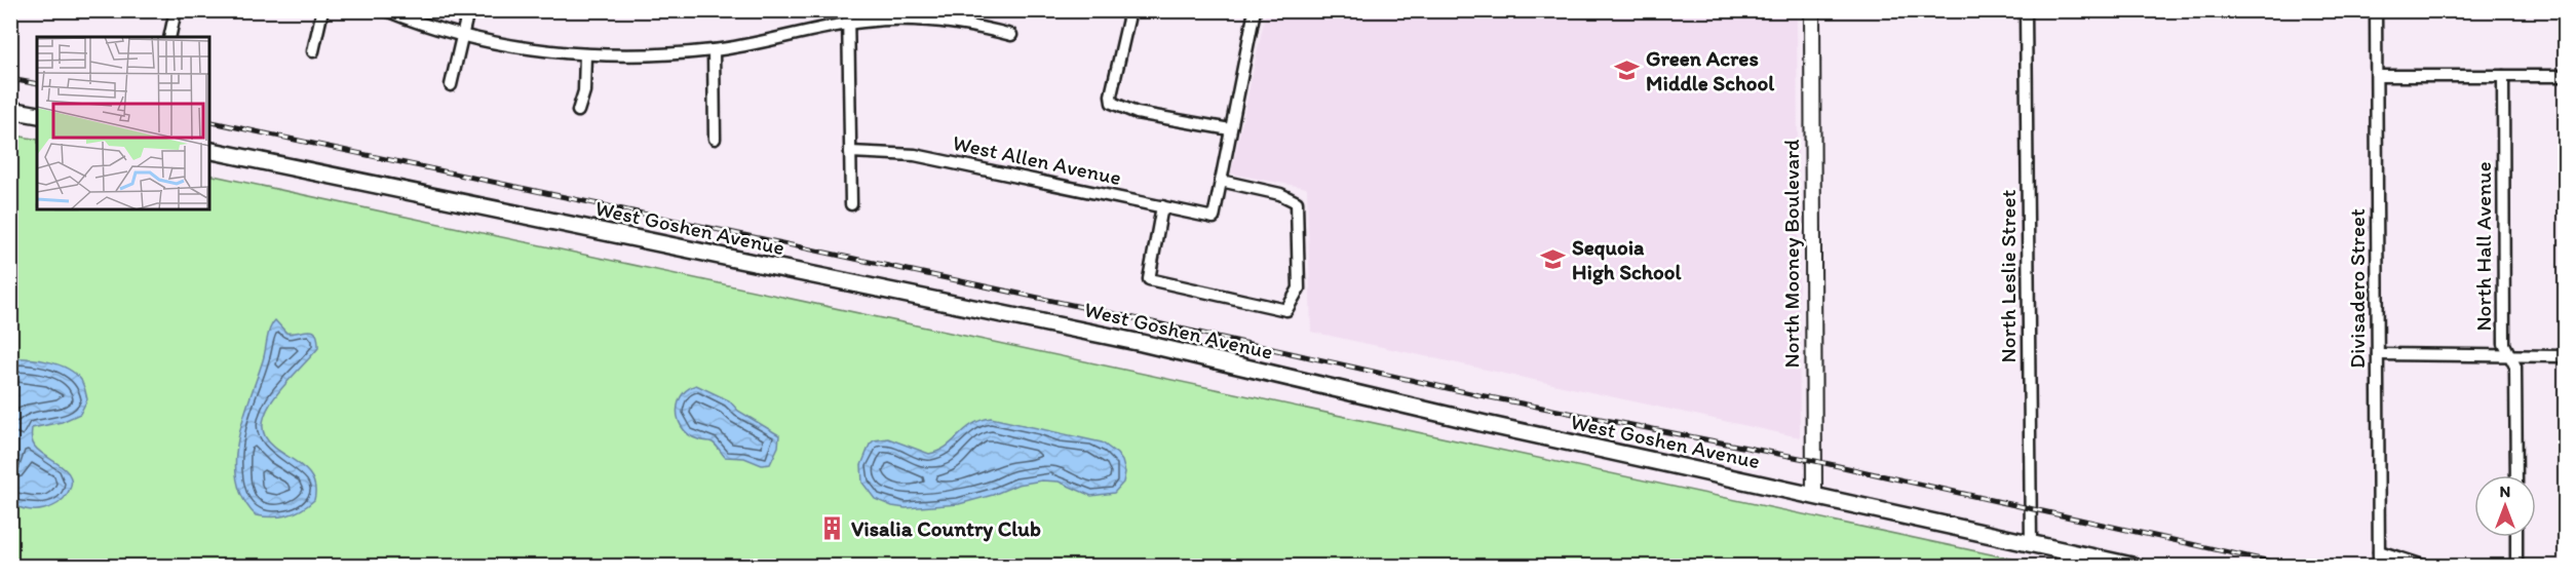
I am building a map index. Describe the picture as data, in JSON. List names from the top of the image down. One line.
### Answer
{"streets":{"main road":["West Goshen Avenue"],"street":["West Allen Avenue","North Hall Avenue","North Mooney Boulevard","North Leslie Street","Divisadero Street"]},"crossings":[["West Goshen Avenue","North Mooney Boulevard"],["West Goshen Avenue","North Leslie Street"]],"places":{"school or university":["Green Acres Middle School","Sequoia High School"],"building":["Visalia Country Club"]},"north":"top"}
